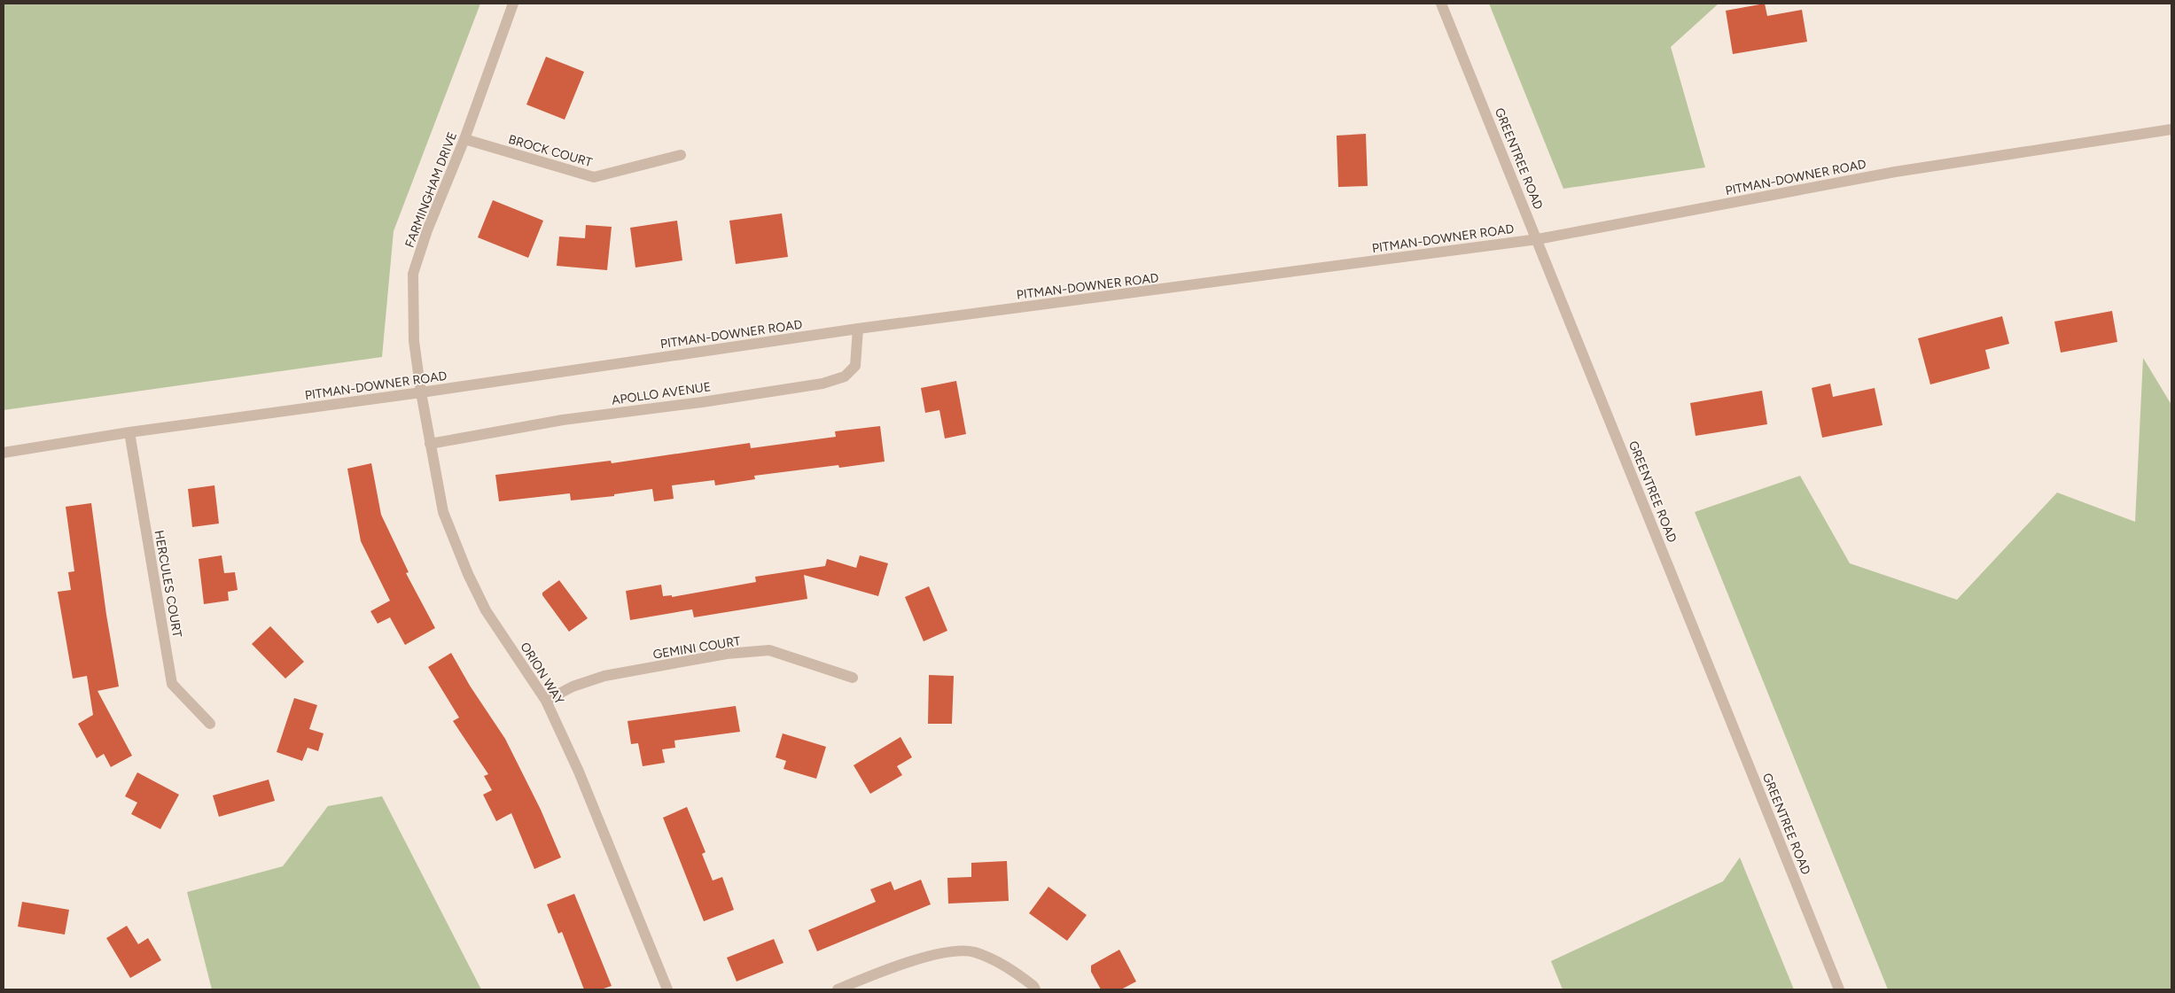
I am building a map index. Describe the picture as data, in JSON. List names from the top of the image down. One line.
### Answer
{"streets":{"street":["BROCK COURT","GREENTREE ROAD","PITMAN-DOWNER ROAD","FARMINGHAM DRIVE","APOLLO AVENUE","HERCULES COURT","GEMINI COURT","ORION WAY"]},"crossings":[["BROCK COURT","FARMINGHAM DRIVE"],["GREENTREE ROAD","PITMAN-DOWNER ROAD"],["PITMAN-DOWNER ROAD","FARMINGHAM DRIVE"],["PITMAN-DOWNER ROAD","APOLLO AVENUE"],["PITMAN-DOWNER ROAD","HERCULES COURT"],["PITMAN-DOWNER ROAD","ORION WAY"],["FARMINGHAM DRIVE","ORION WAY"],["APOLLO AVENUE","ORION WAY"],["GEMINI COURT","ORION WAY"]]}
